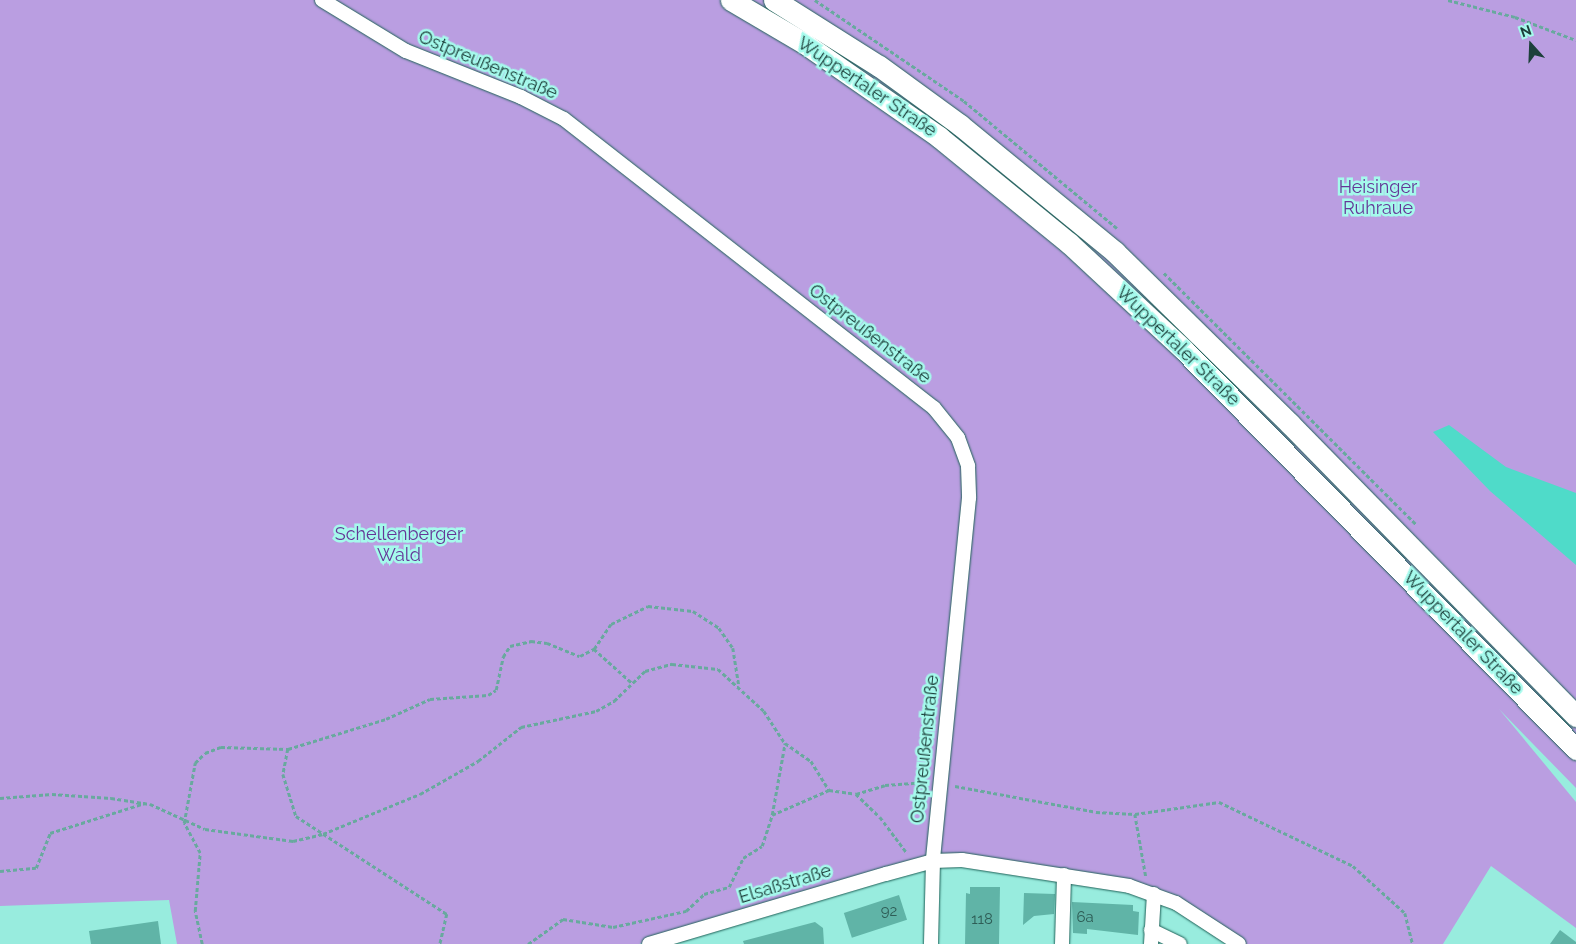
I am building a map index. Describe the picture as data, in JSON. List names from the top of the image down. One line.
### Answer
{"streets":{"main road":["Wuppertaler Straße"],"street":["Ostpreußenstraße","Elsaßstraße"]},"crossings":[["Ostpreußenstraße","Elsaßstraße"]],"parks":["Heisinger Ruhraue","Schellenberger Wald"],"house_numbers":["92","6a","118"],"north":"top"}
